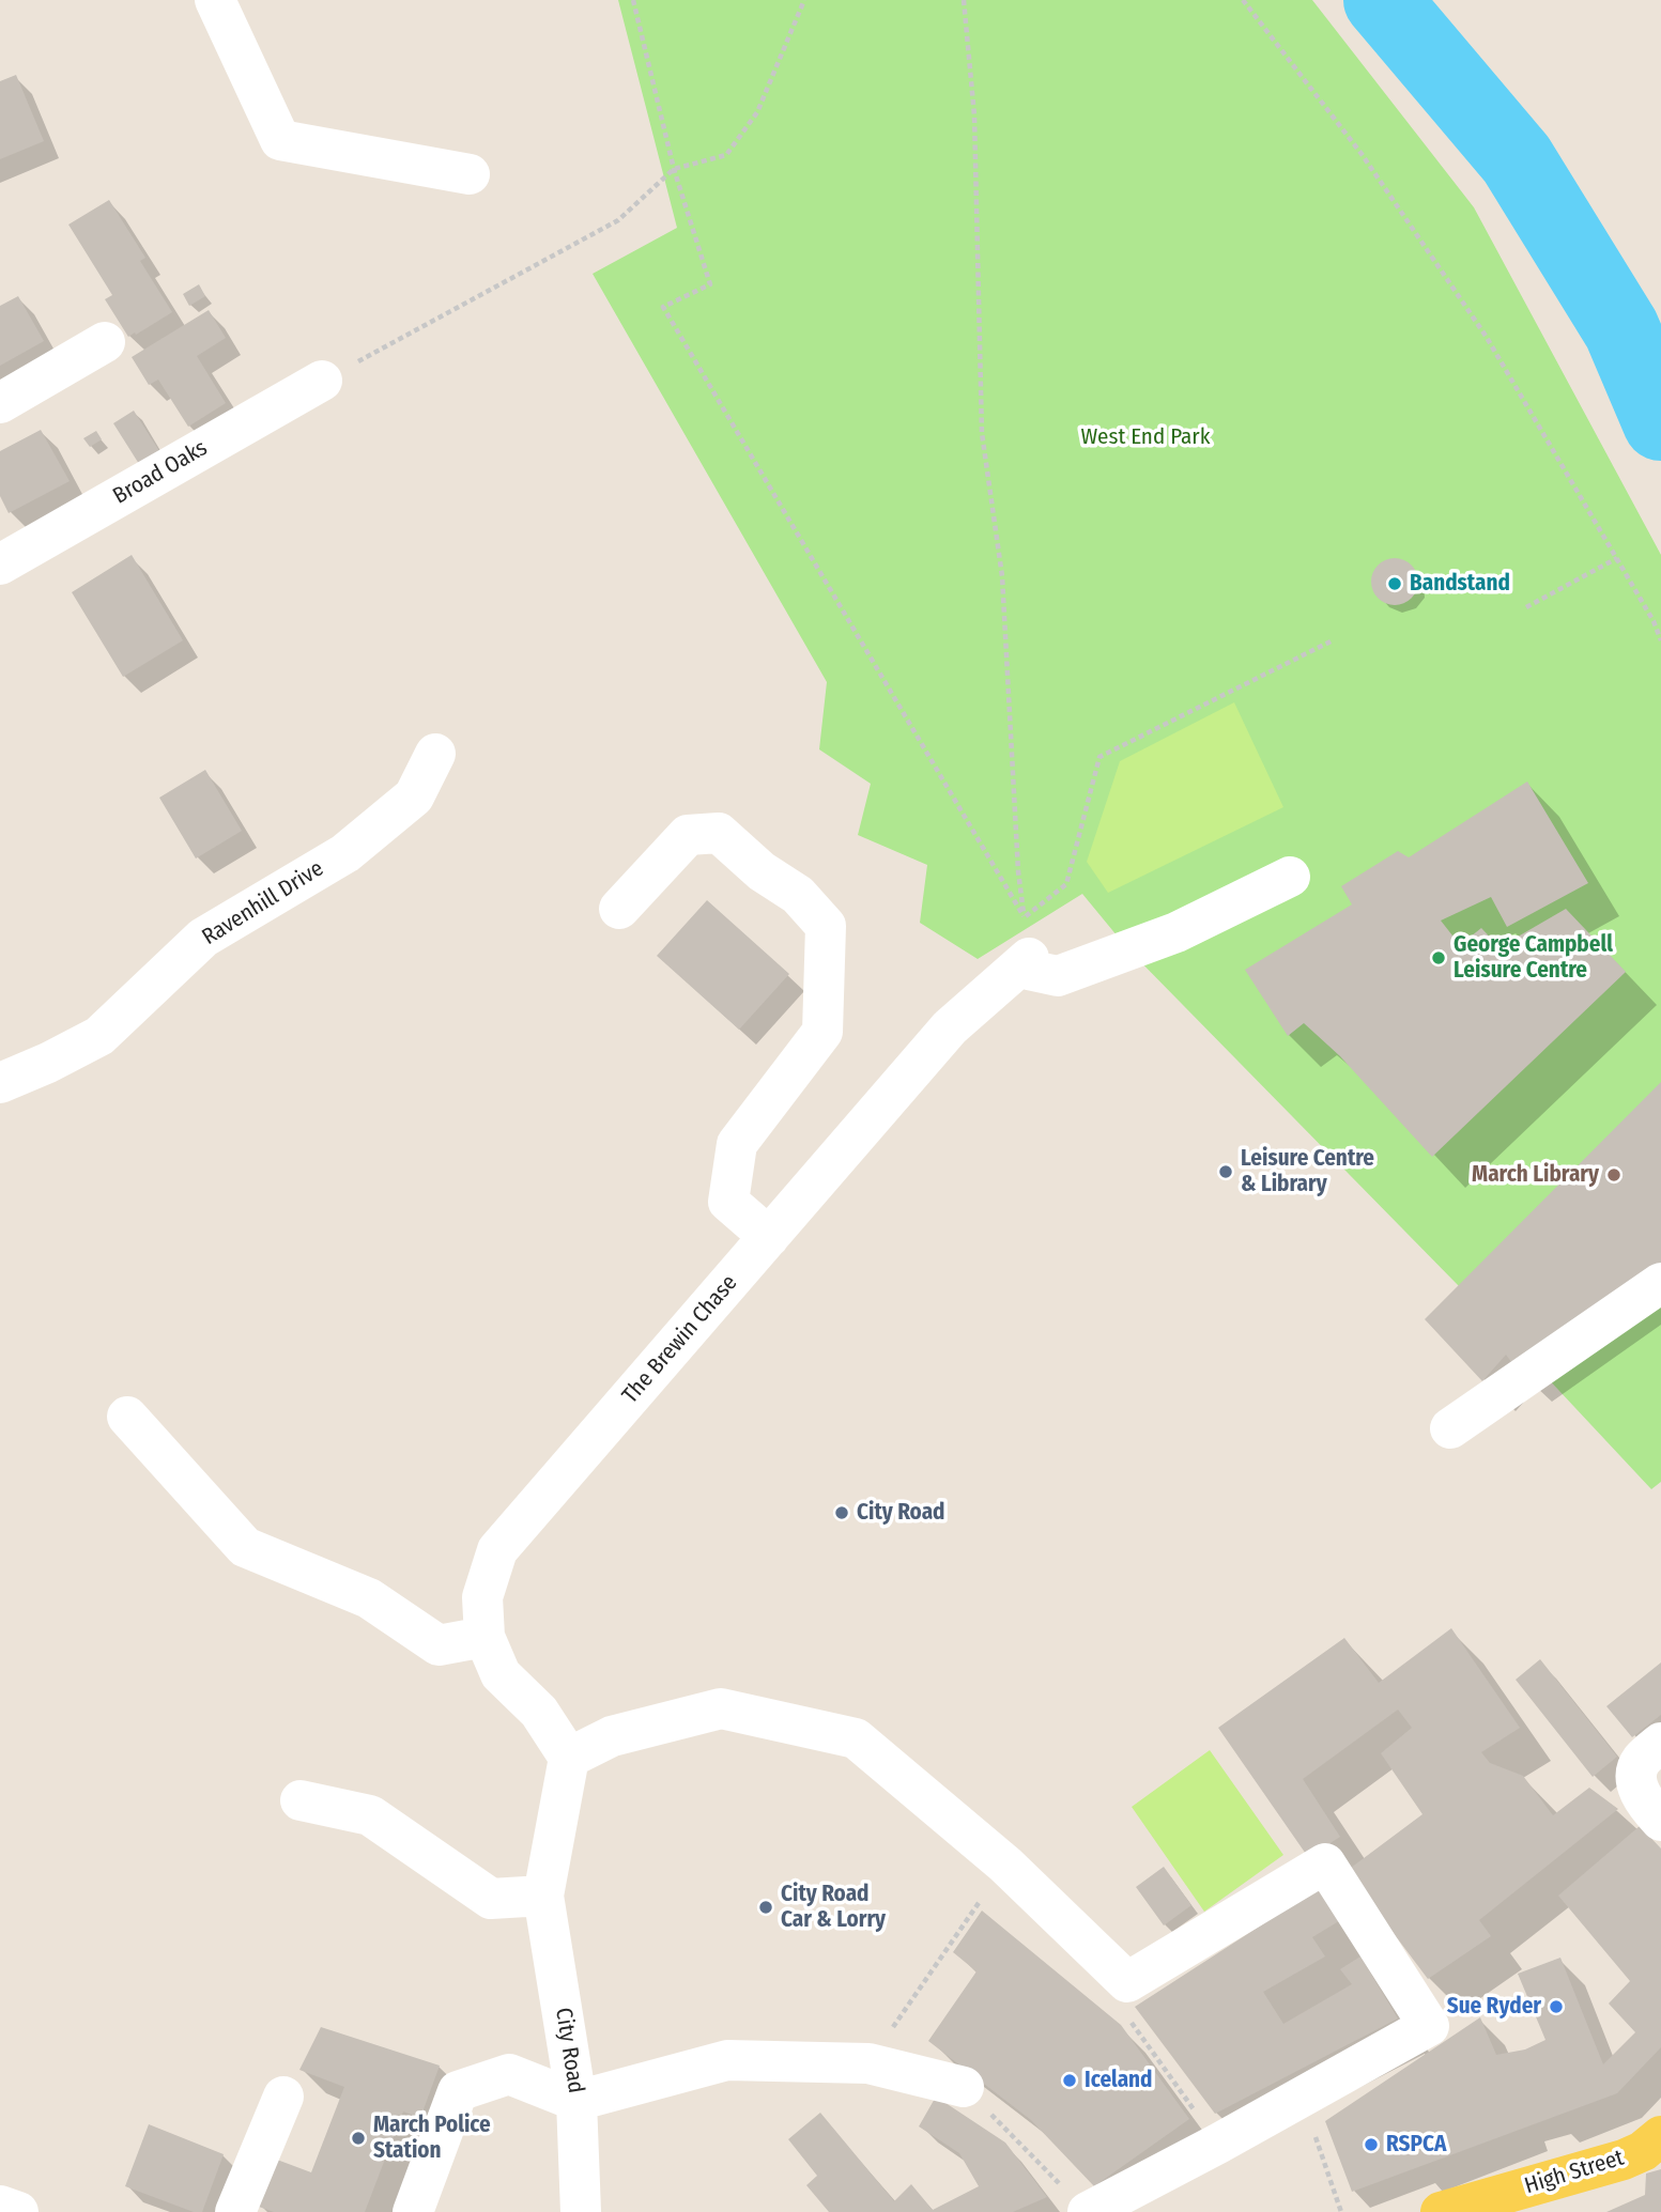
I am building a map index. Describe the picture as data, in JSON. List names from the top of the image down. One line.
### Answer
{"streets":{"main road":["High Street"],"street":["Broad Oaks","Ravenhill Drive","The Brewin Chase","City Road"]},"crossings":[["The Brewin Chase","City Road"]],"parks":["West End Park"],"places":["Bandstand","George Campbell Leisure Centre","Leisure Centre & Library","March Library","City Road","City Road Car & Lorry","Sue Ryder","Iceland","March Police Station","RSPCA"]}
